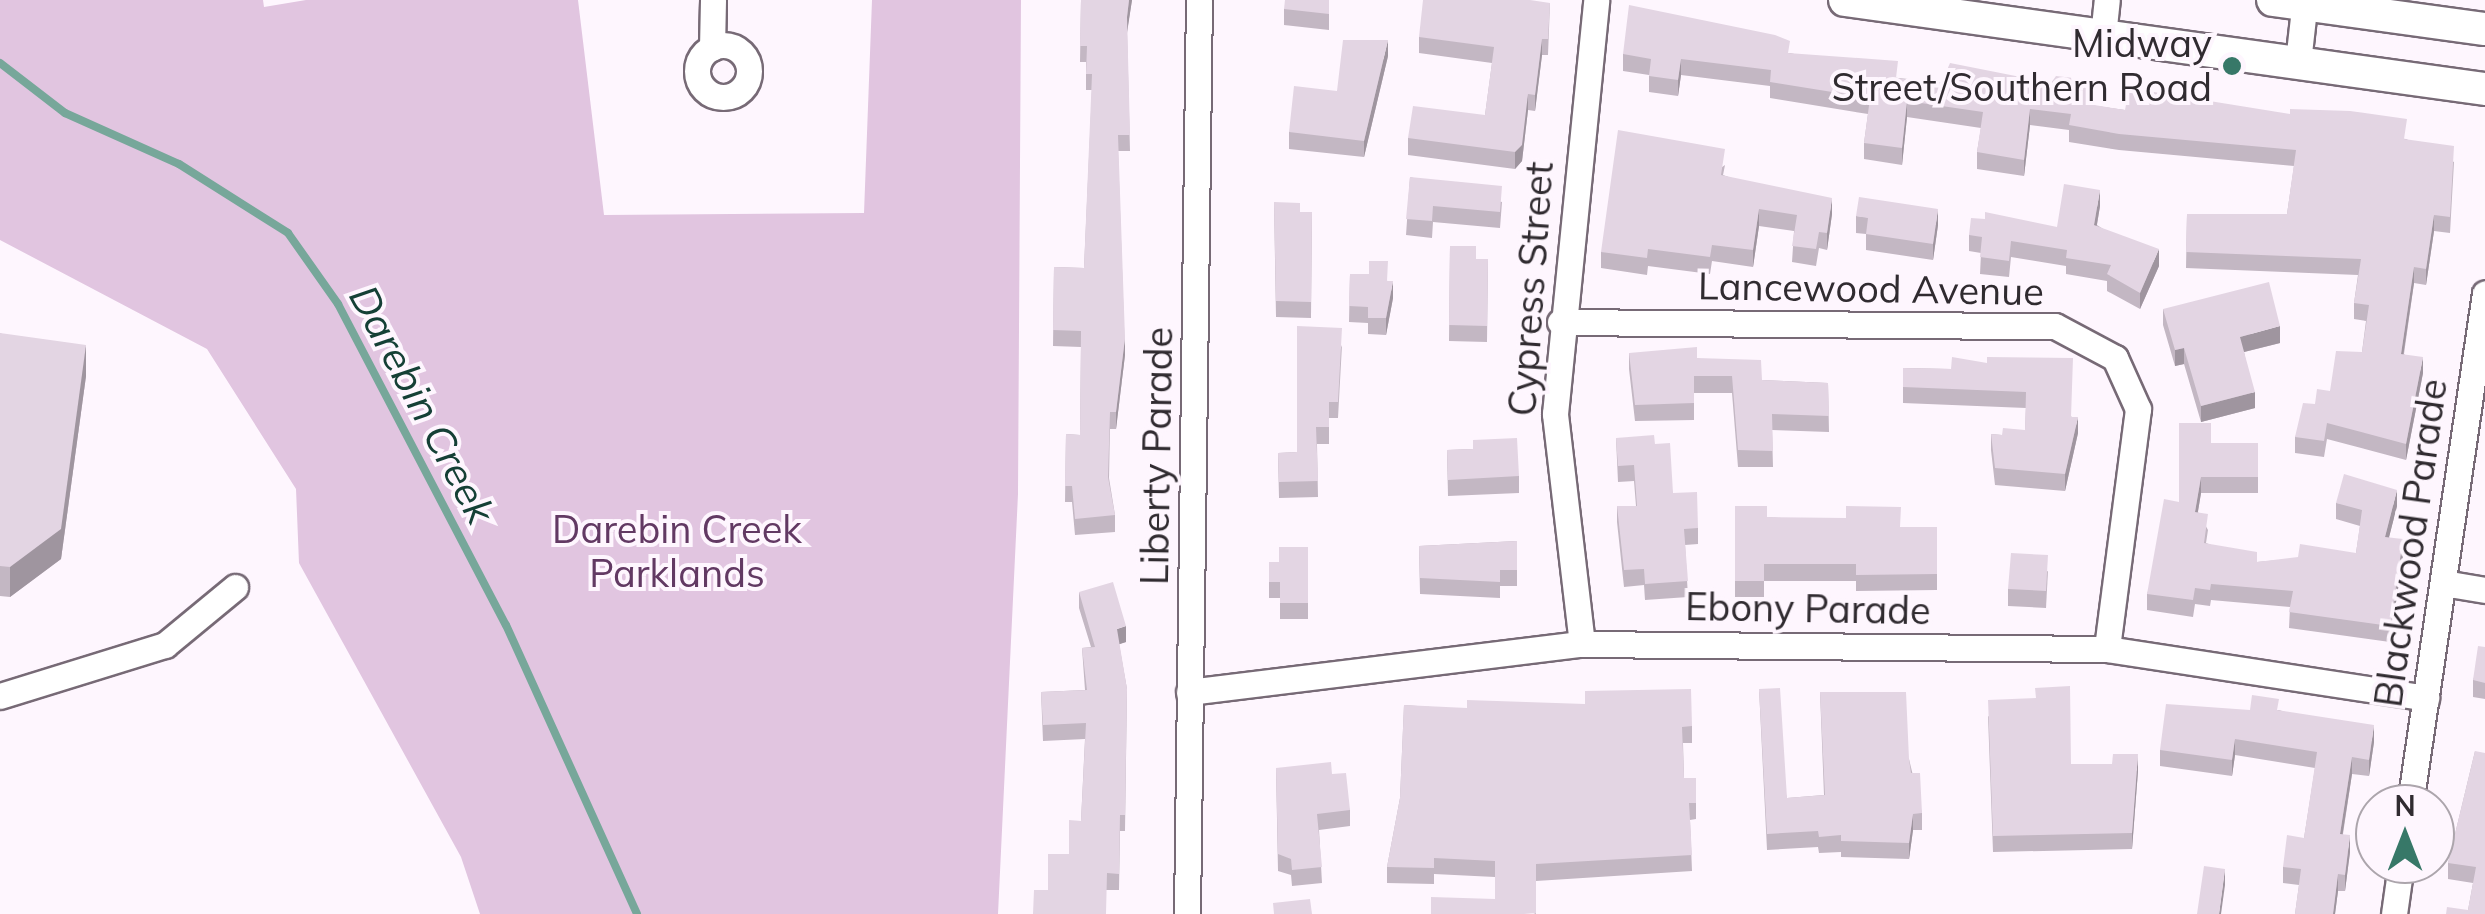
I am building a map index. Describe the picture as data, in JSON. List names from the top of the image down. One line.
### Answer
{"streets":{"street":["Cypress Street","Lancewood Avenue","Liberty Parade","Blackwood Parade","Ebony Parade"]},"crossings":[["Cypress Street","Lancewood Avenue"],["Cypress Street","Ebony Parade"],["Lancewood Avenue","Ebony Parade"],["Liberty Parade","Ebony Parade"],["Blackwood Parade","Ebony Parade"]],"water":["Darebin Creek"],"parks":["Darebin Creek Parklands"],"places":["Midway Street/Southern Road"],"north":"top"}
